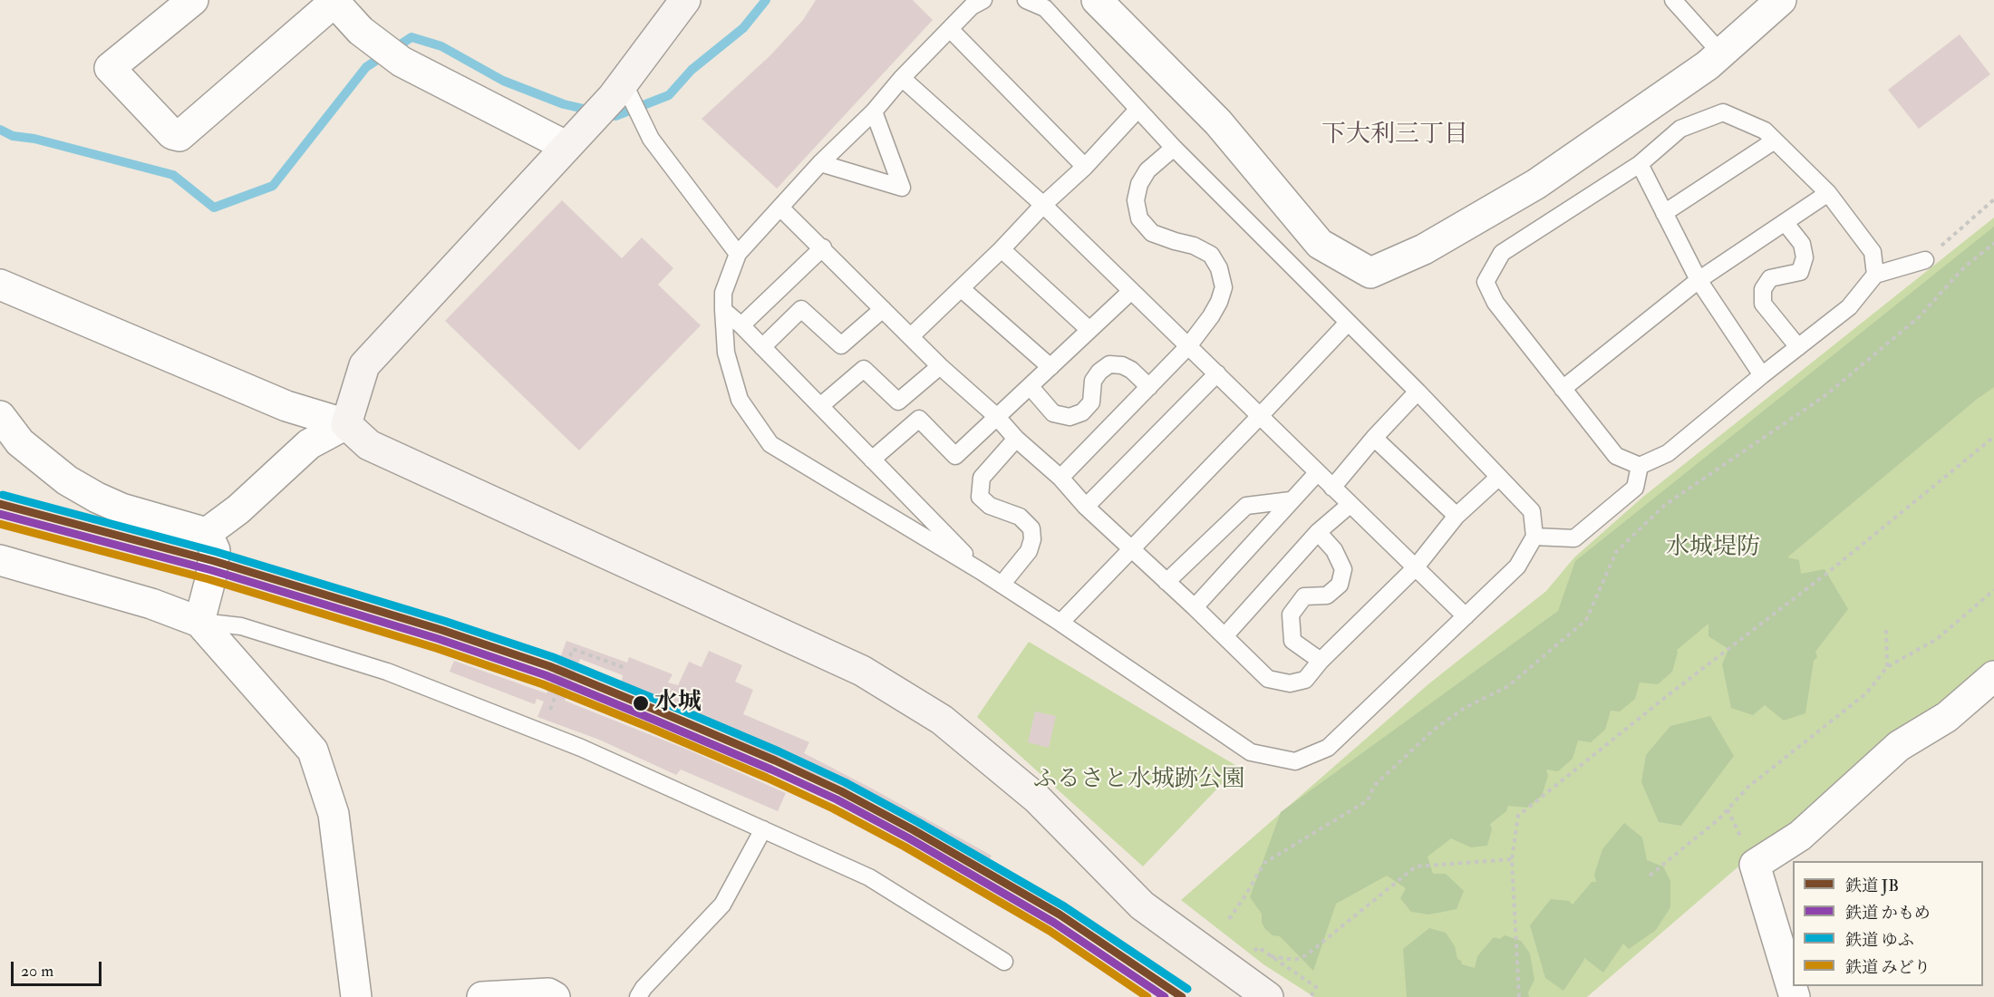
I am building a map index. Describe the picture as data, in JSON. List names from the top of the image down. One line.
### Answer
{"districts":["下大利三丁目"],"parks":["水城堤防","ふるさと水城跡公園"],"places":["水城"],"lines":["rail line ゆふ","rail line JB","rail line かもめ","rail line みどり"],"legend":["鉄道 JB","鉄道 かもめ","鉄道 ゆふ","鉄道 みどり"],"scale_bar":"20 m"}
